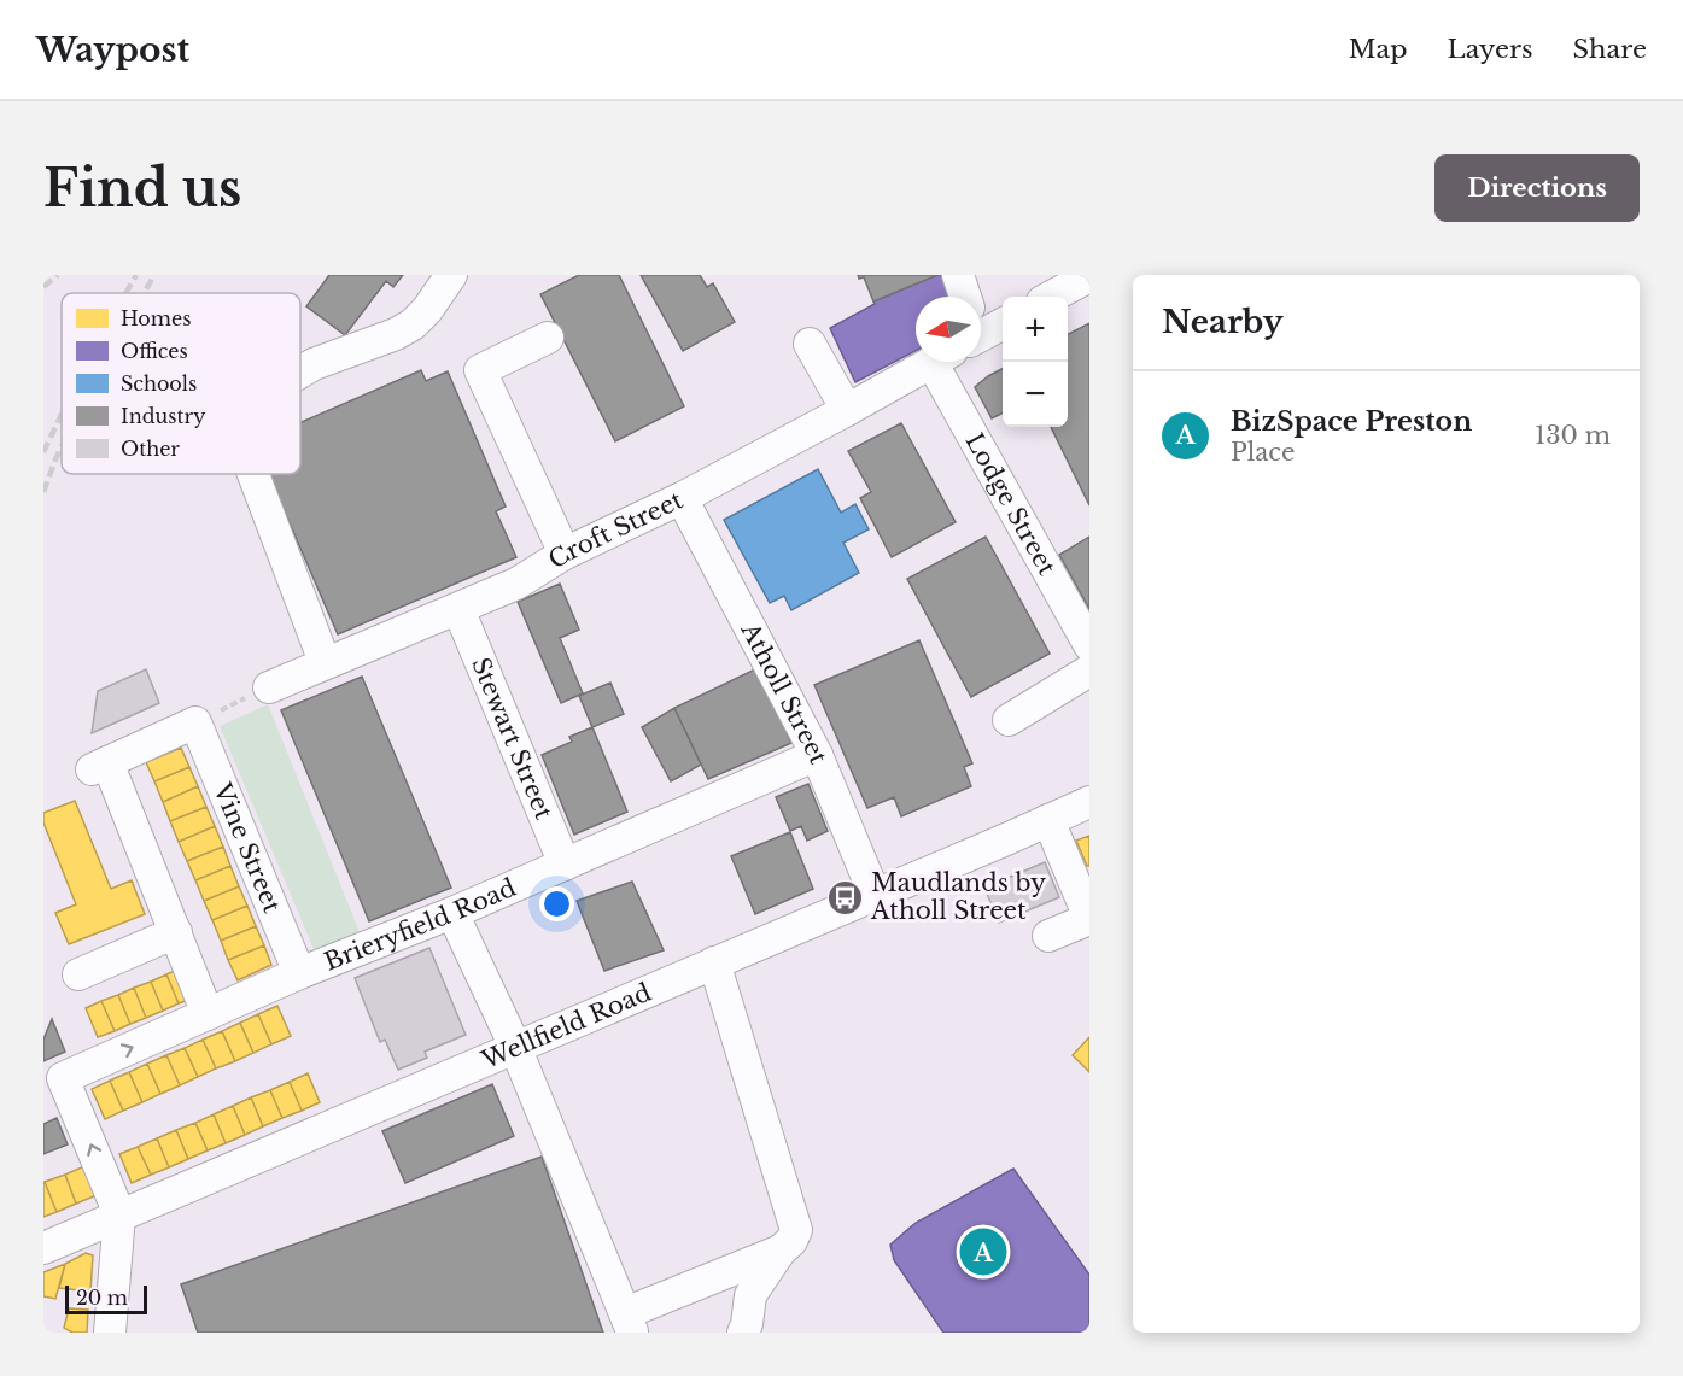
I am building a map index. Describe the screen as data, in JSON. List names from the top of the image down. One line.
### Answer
{"streets":{"street":["Lodge Street","Croft Street","Atholl Street","Stewart Street","Vine Street","Brieryfield Road","Wellfield Road"]},"crossings":[["Croft Street","Atholl Street"],["Croft Street","Stewart Street"],["Atholl Street","Brieryfield Road"],["Atholl Street","Wellfield Road"],["Stewart Street","Brieryfield Road"],["Vine Street","Brieryfield Road"],["Brieryfield Road","Wellfield Road"]],"places":{"bus stop":["Maudlands by Atholl Street"]},"legend":["Homes","Offices","Schools","Industry","Other"],"scale_bar":"20 m","north":"left","page":{"header":"Waypost","nav":["Map","Layers","Share"],"buttons":"Directions","title":"Find us","heading":"Nearby","map_buttons":["+","−"],"list":[{"mark":"A","name":"BizSpace Preston","note":"Place","value":"130 m"}],"pins":"A","scale":"20 m"}}
